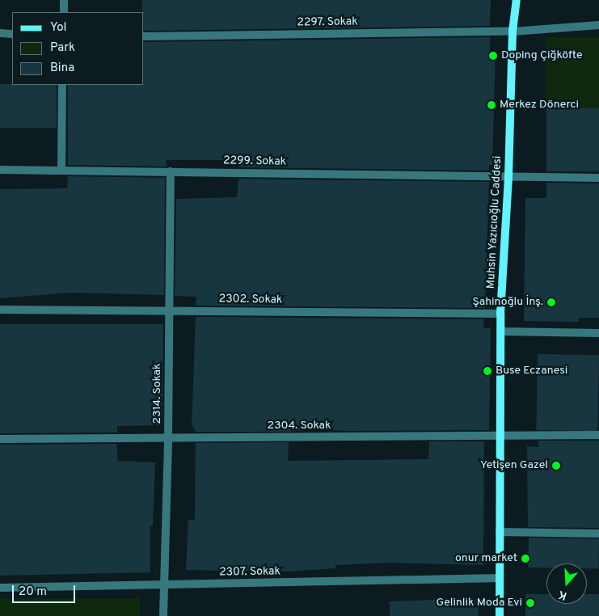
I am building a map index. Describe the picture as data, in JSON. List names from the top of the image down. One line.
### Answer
{"streets":{"main road":["Muhsin Yazıcıoğlu Caddesi"],"street":["2297. Sokak","2299. Sokak","2302. Sokak","2314. Sokak","2304. Sokak","2307. Sokak"]},"crossings":[["2297. Sokak","Muhsin Yazıcıoğlu Caddesi"],["2299. Sokak","Muhsin Yazıcıoğlu Caddesi"],["2299. Sokak","2314. Sokak"],["Muhsin Yazıcıoğlu Caddesi","2302. Sokak"],["Muhsin Yazıcıoğlu Caddesi","2304. Sokak"],["Muhsin Yazıcıoğlu Caddesi","2307. Sokak"],["2302. Sokak","2314. Sokak"],["2314. Sokak","2304. Sokak"],["2314. Sokak","2307. Sokak"]],"places":["Doping Çiğköfte","Merkez Dönerci","Şahinoğlu İnş.","Buse Eczanesi","Yetişen Gazel","onur market","Gelinlik Moda Evi"],"legend":["Yol","Park","Bina"],"scale_bar":"20 m","north":"bottom"}
